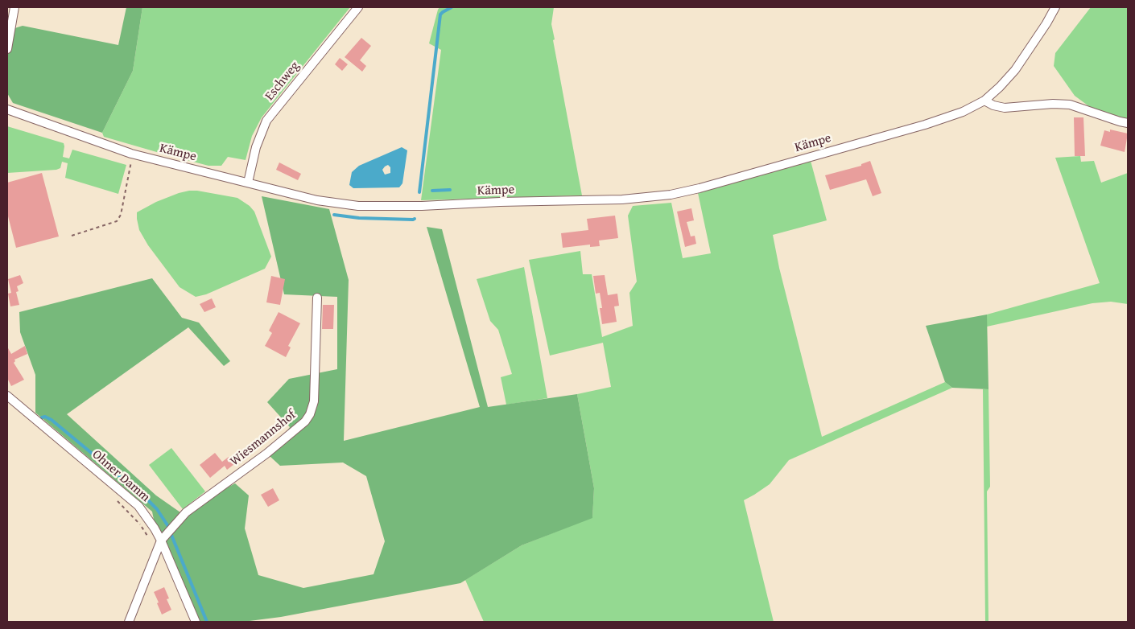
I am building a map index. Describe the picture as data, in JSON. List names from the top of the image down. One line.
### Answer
{"streets":{"street":["Eschweg","Kämpe","Wiesmannshof","Ohner Damm"]},"crossings":[["Eschweg","Kämpe"],["Wiesmannshof","Ohner Damm"]]}
